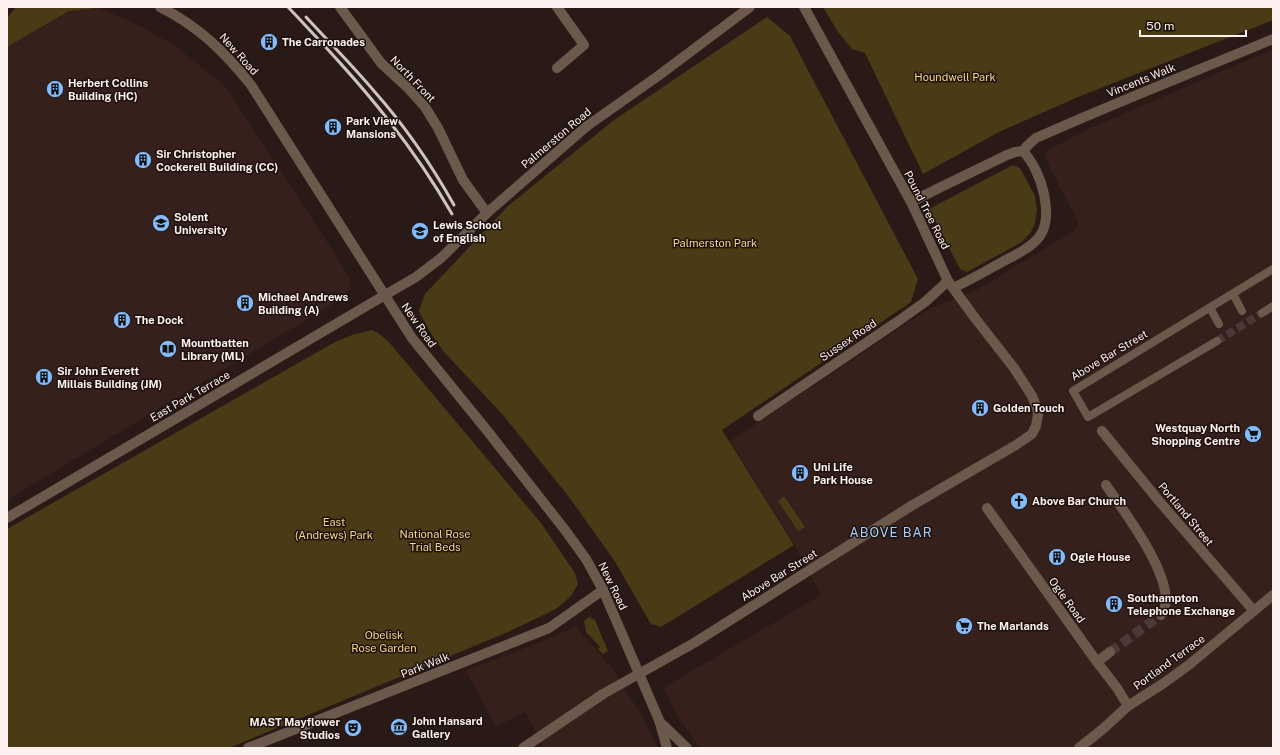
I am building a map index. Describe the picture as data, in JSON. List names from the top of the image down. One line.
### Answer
{"streets":{"street":["New Road","North Front","Vincents Walk","Palmerston Road","Pound Tree Road","Sussex Road","Above Bar Street","East Park Terrace","Portland Street","Ogle Road","Portland Terrace","Park Walk"]},"crossings":[["New Road","Palmerston Road"],["New Road","Above Bar Street"],["New Road","East Park Terrace"],["New Road","Park Walk"],["North Front","Palmerston Road"],["Vincents Walk","Pound Tree Road"],["Palmerston Road","East Park Terrace"],["Pound Tree Road","Sussex Road"],["Pound Tree Road","Above Bar Street"],["Portland Street","Portland Terrace"],["Ogle Road","Portland Terrace"]],"districts":["ABOVE BAR"],"parks":["Houndwell Park","Palmerston Park","East (Andrews) Park","National Rose Trial Beds","Obelisk Rose Garden"],"places":{"building":["The Carronades","Herbert Collins Building (HC)","Park View Mansions","Sir Christopher Cockerell Building (CC)","Michael Andrews Building (A)","The Dock","Sir John Everett Millais Building (JM)","Golden Touch","Uni Life Park House","Ogle House","Southampton Telephone Exchange"],"school or university":["Solent University","Lewis School of English"],"library":["Mountbatten Library (ML)"],"supermarket":["Westquay North Shopping Centre","The Marlands"],"church":["Above Bar Church"],"museum":["John Hansard Gallery"],"theatre":["MAST Mayflower Studios"]},"scale_bar":"50 m"}
